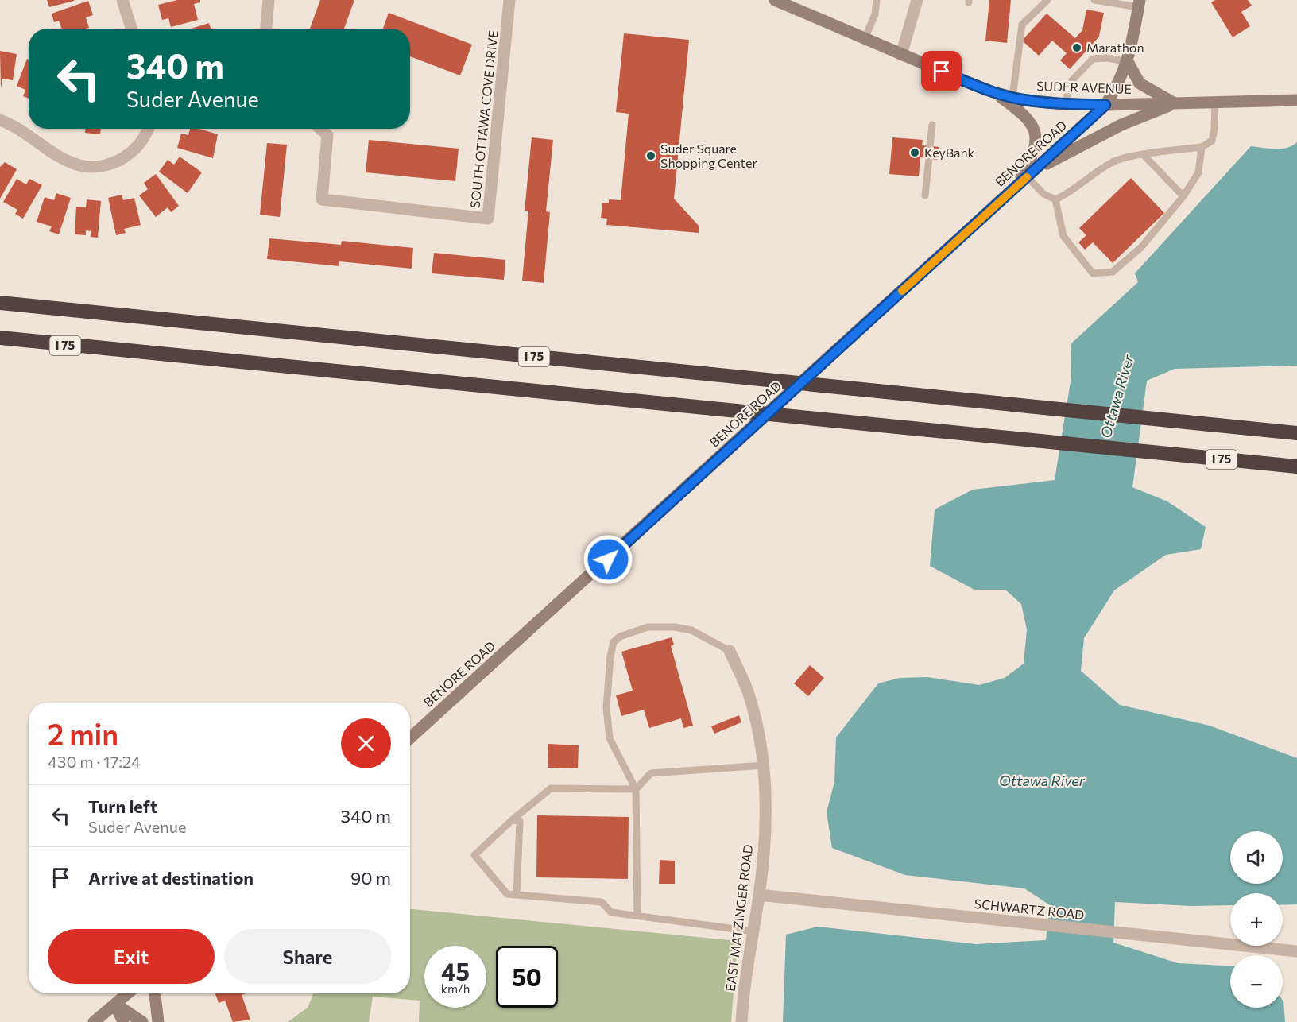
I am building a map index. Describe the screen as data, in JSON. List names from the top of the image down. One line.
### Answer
{"streets":{"highway":["I 75"],"main road":["SUDER AVENUE","BENORE ROAD"],"street":["SOUTH OTTAWA COVE DRIVE","SCHWARTZ ROAD","EAST MATZINGER ROAD"]},"crossings":[["SUDER AVENUE","BENORE ROAD"],["SCHWARTZ ROAD","EAST MATZINGER ROAD"]],"water":["Ottawa River"],"places":["Marathon","KeyBank","Suder Square Shopping Center"],"page":{"turn":["340 m","Suder Avenue"],"heading":["2 min","430 m · 17:24"],"list":[{"name":"Turn left","note":"Suder Avenue","value":"340 m"},{"name":"Arrive at destination","value":"90 m"}],"map_buttons":["+","−"],"buttons":["Exit","Share"],"speed":"45 km/h","limit":"50"}}
